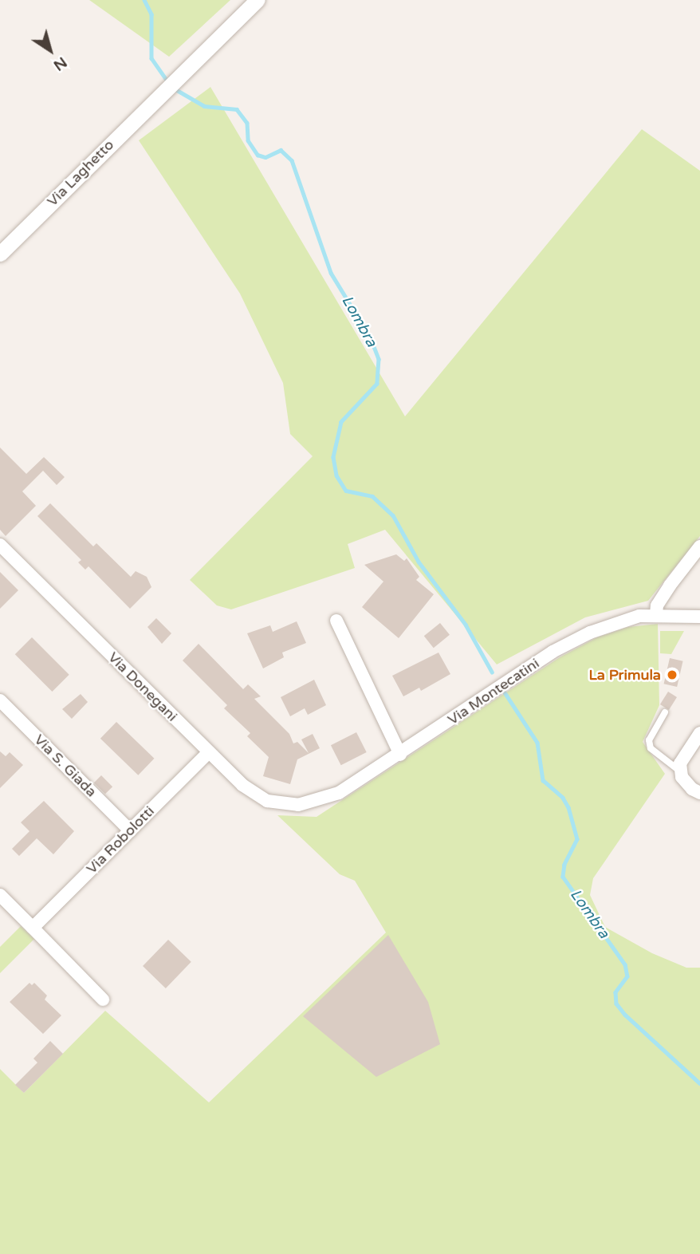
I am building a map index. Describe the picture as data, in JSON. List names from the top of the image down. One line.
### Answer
{"streets":{"street":["Via Laghetto","Via Donegani","Via Montecatini","Via S. Giada","Via Robolotti"]},"crossings":[["Via Donegani","Via Montecatini"],["Via Donegani","Via Robolotti"],["Via S. Giada","Via Robolotti"]],"water":["Lombra"],"places":["La Primula"],"north":"bottom right"}
